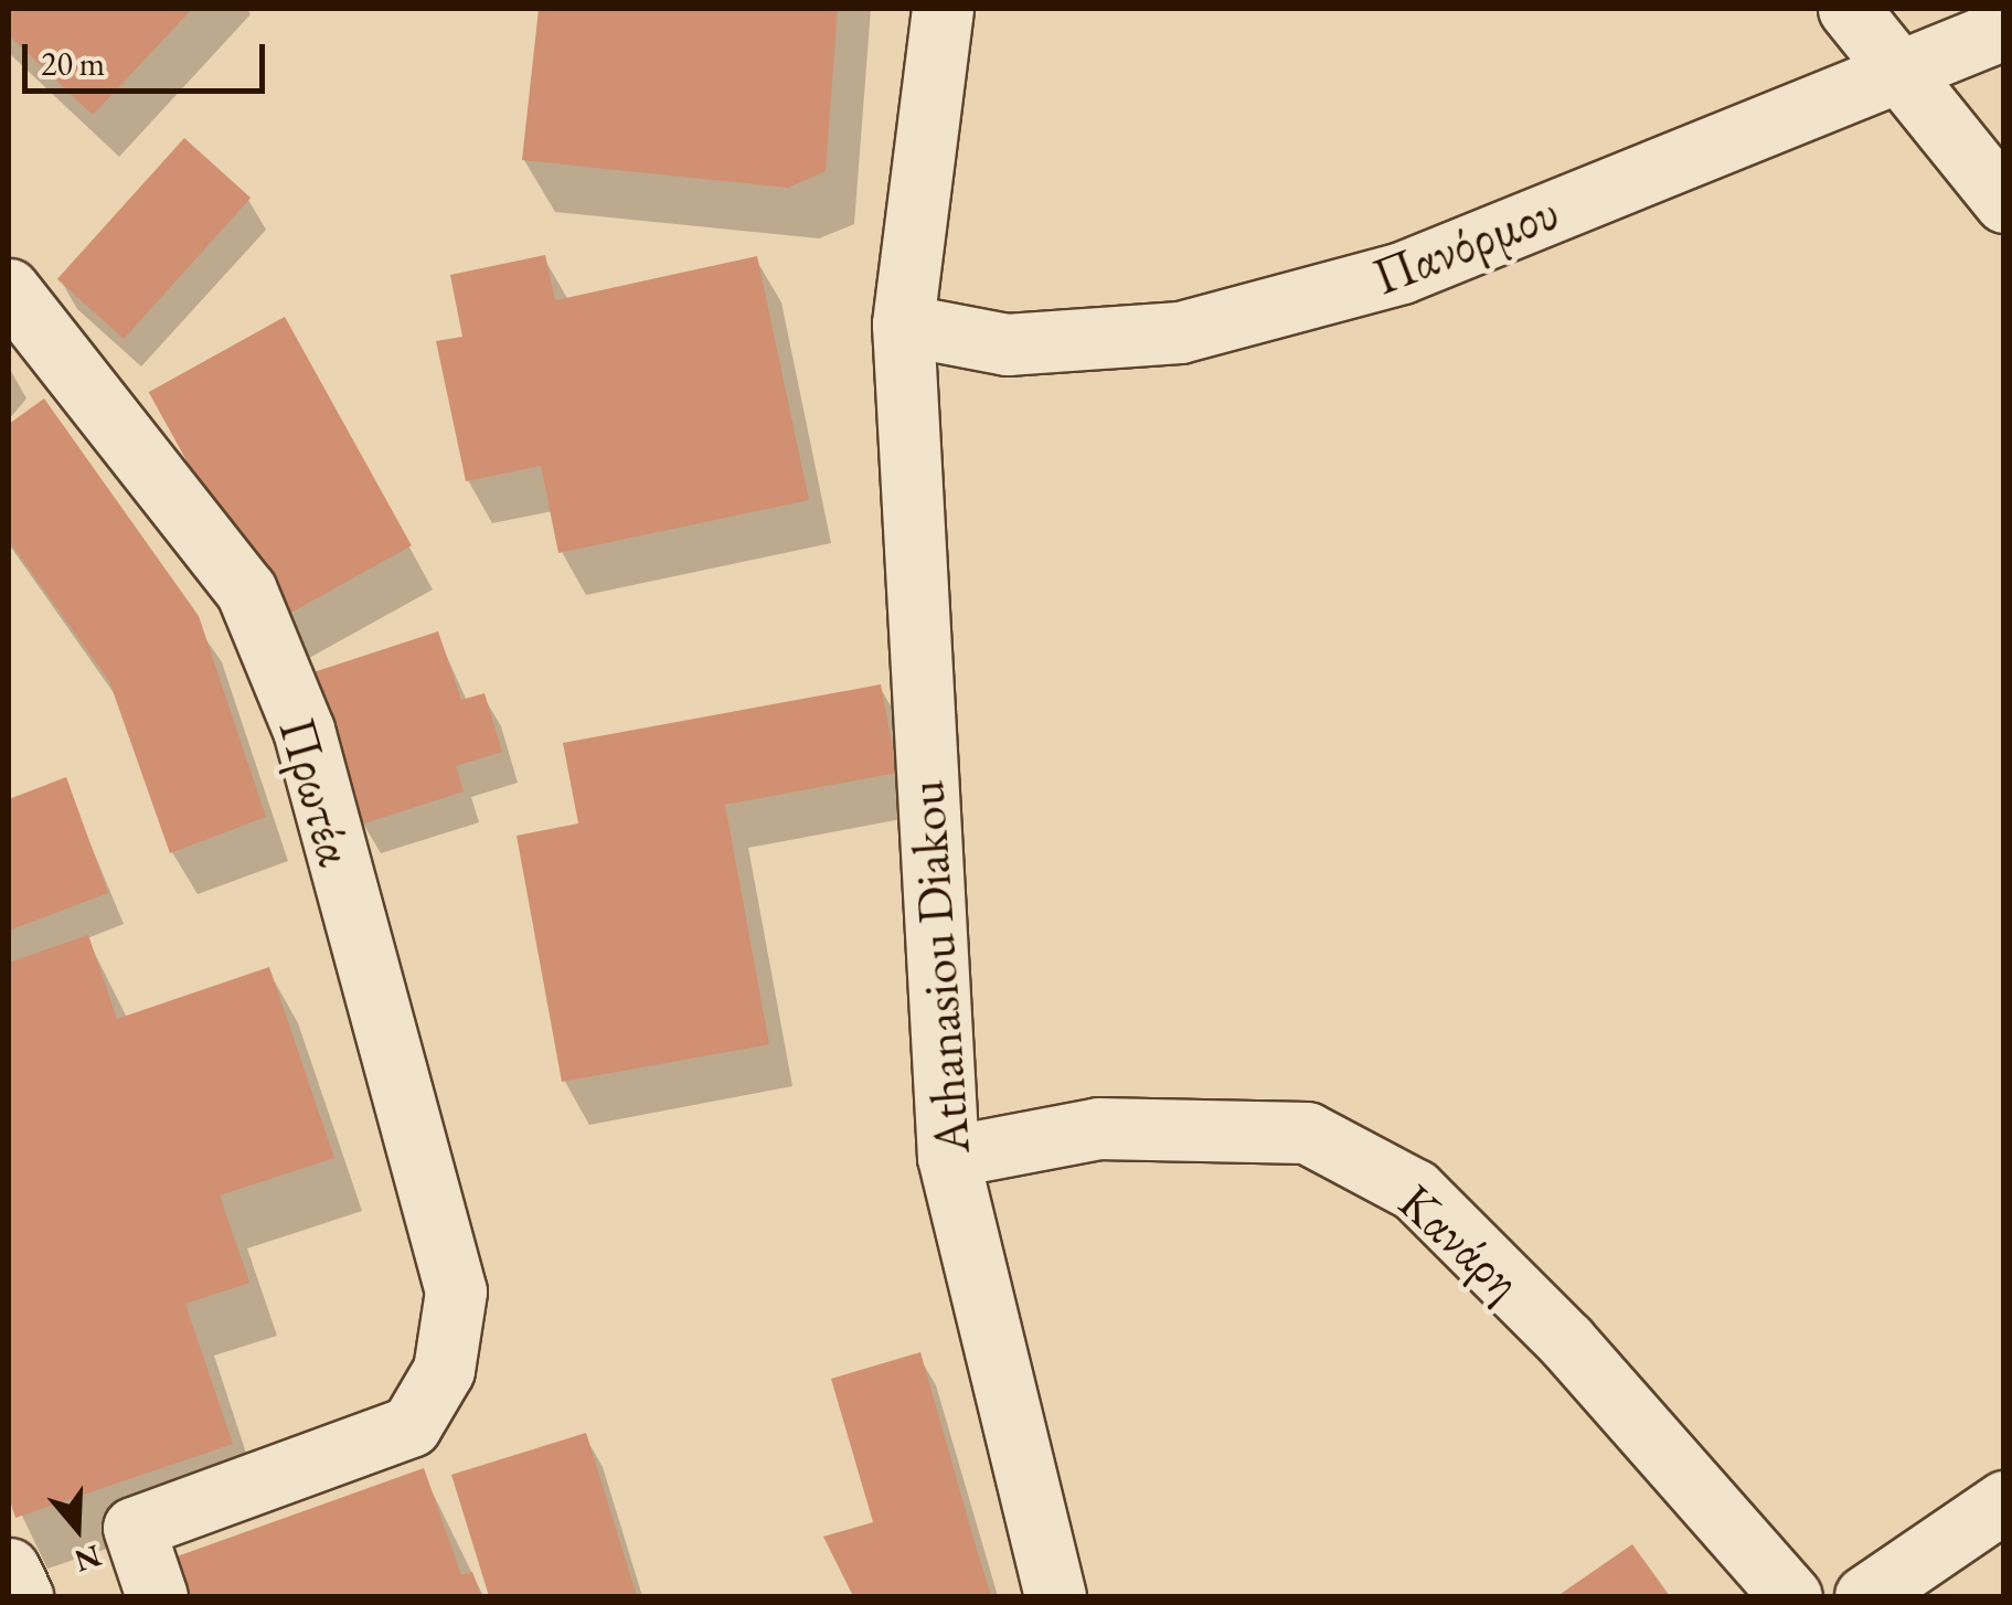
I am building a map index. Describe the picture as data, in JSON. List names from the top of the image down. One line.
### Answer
{"streets":{"street":["Πανόρμου","Πρωτέα","Athanasiou Diakou","Κανάρη"]},"crossings":[["Πανόρμου","Athanasiou Diakou"],["Athanasiou Diakou","Κανάρη"]],"scale_bar":"20 m","north":"bottom"}
